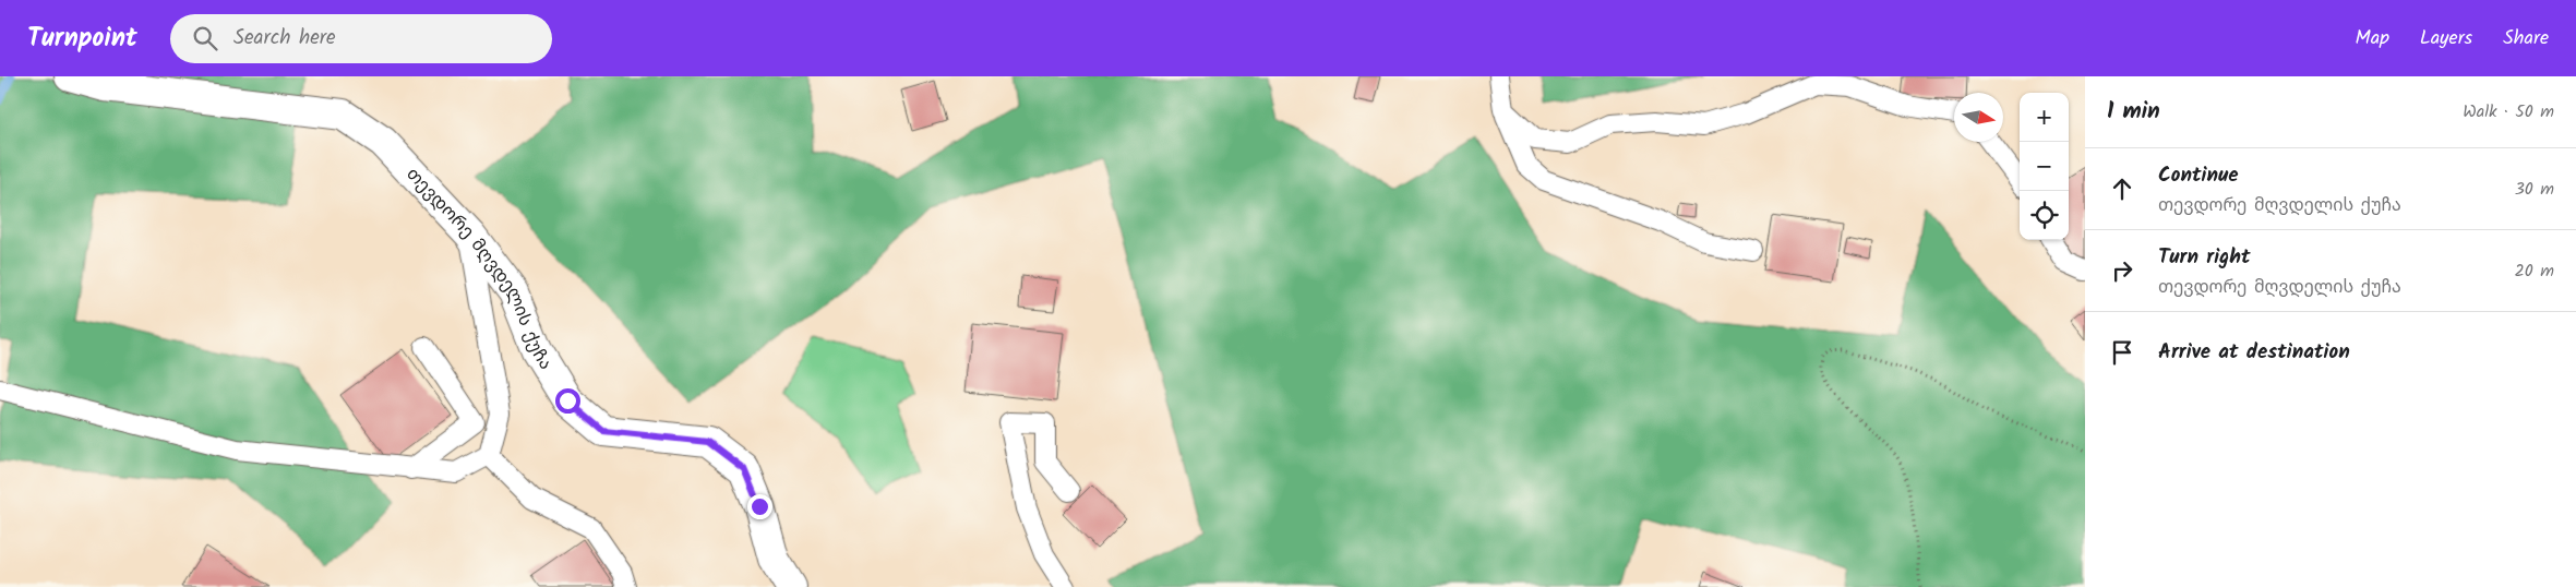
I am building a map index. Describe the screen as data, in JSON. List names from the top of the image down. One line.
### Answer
{"streets":{"street":["თევდორე მღვდელის ქუჩა"]},"north":"right","page":{"header":"Turnpoint","search":"Search here","nav":["Map","Layers","Share"],"heading":["1 min","Walk · 50 m"],"map_buttons":["+","−"],"list":[["Continue","თევდორე მღვდელის ქუჩა","30 m"],["Turn right","თევდორე მღვდელის ქუჩა","20 m"],"Arrive at destination"]}}
